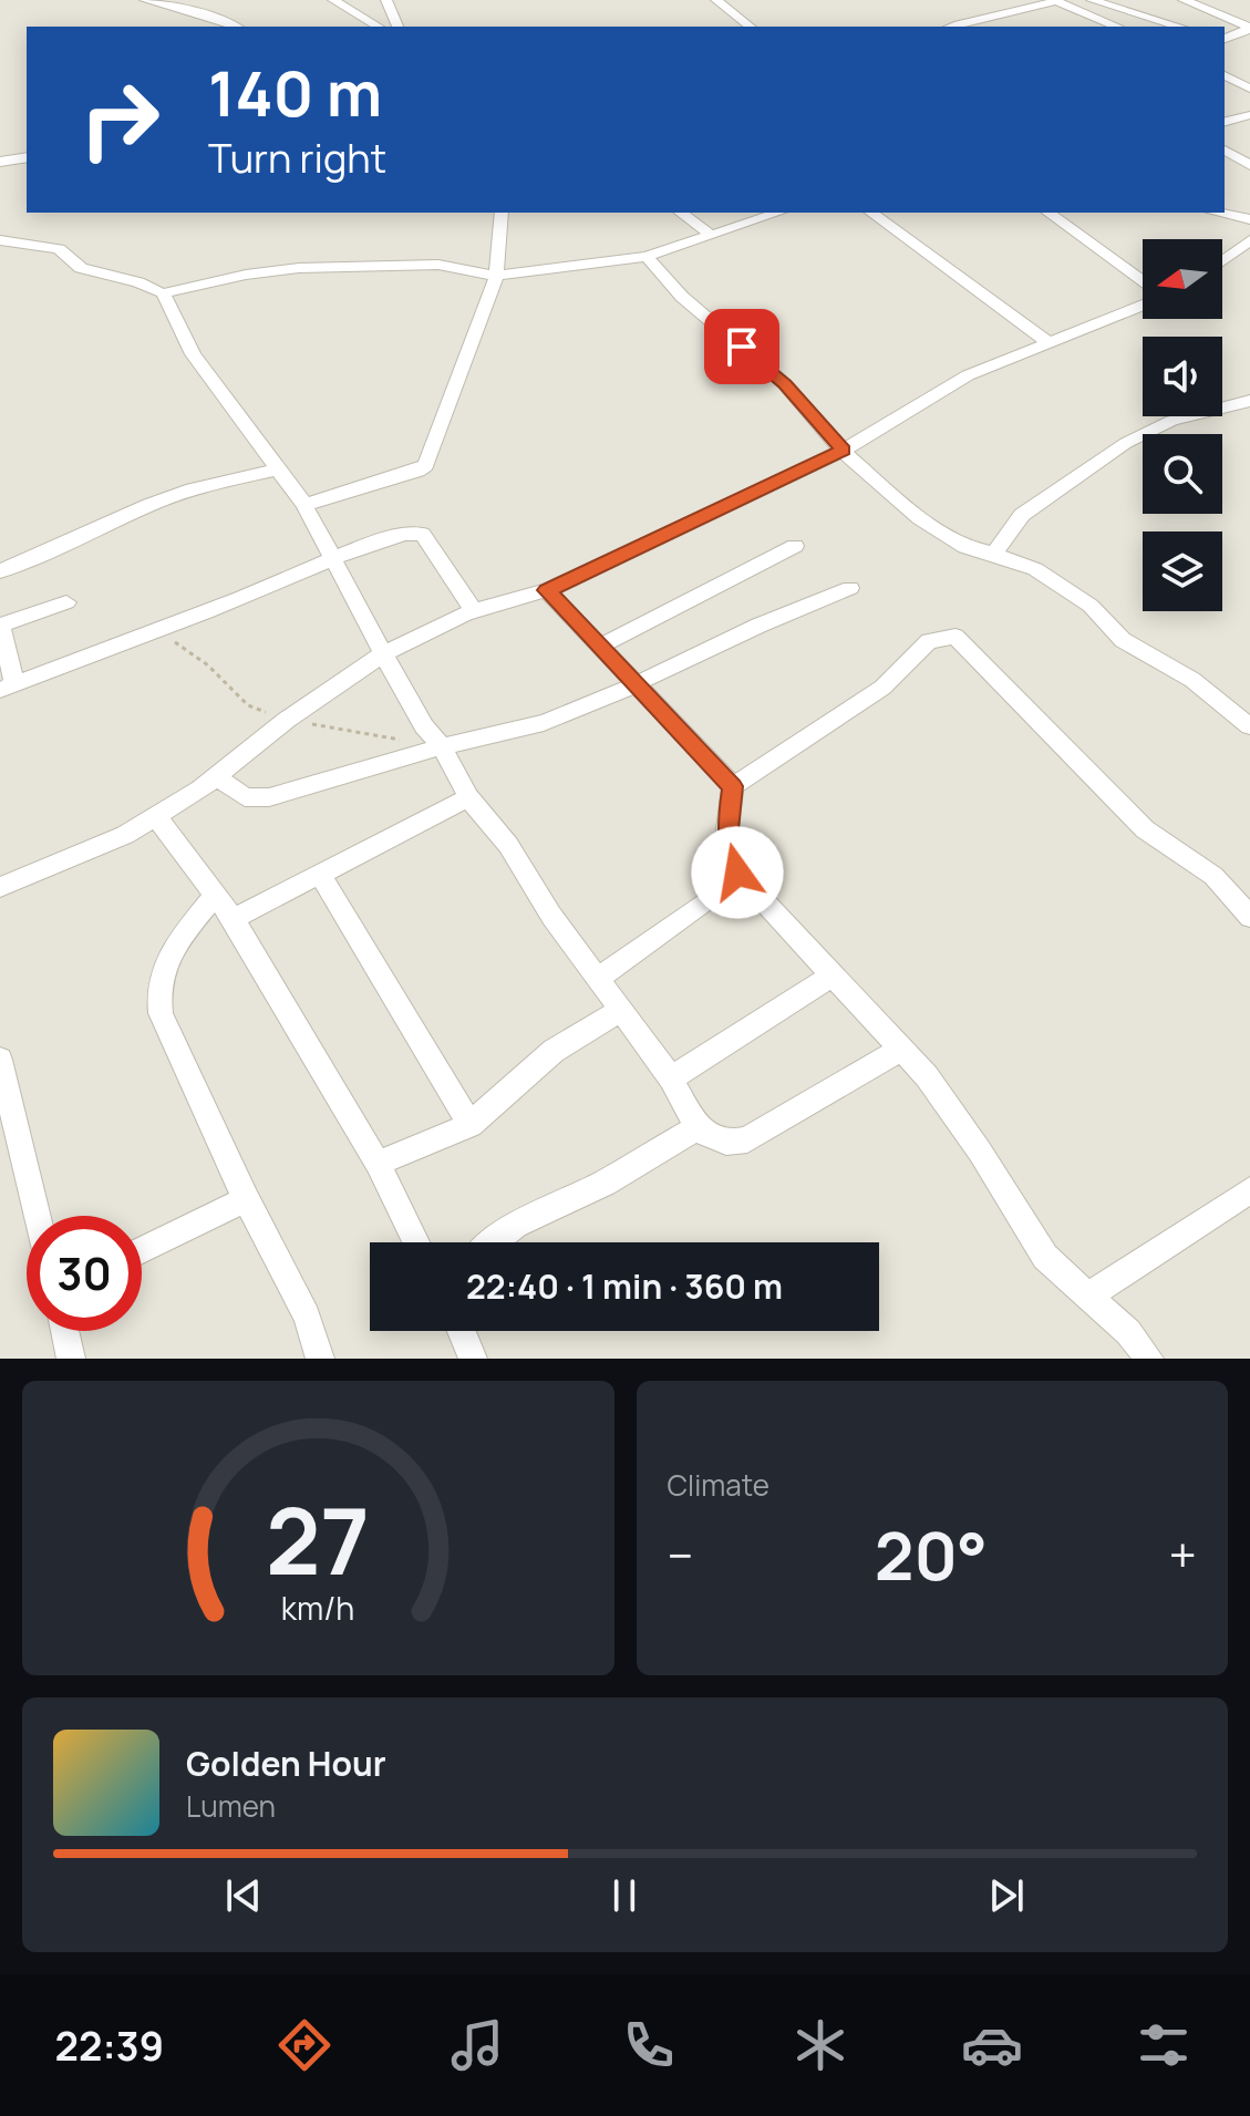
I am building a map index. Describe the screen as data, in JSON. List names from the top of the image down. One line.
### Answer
{"north":"left","page":{"turn":["140 m","Turn right"],"limit":"30","trip":"22:40 · 1 min · 360 m","tile":"Climate","heat":["−","20°","+"],"song":["Golden Hour","Lumen"],"tabs":"22:39","gauge":["27","km/h"]}}
